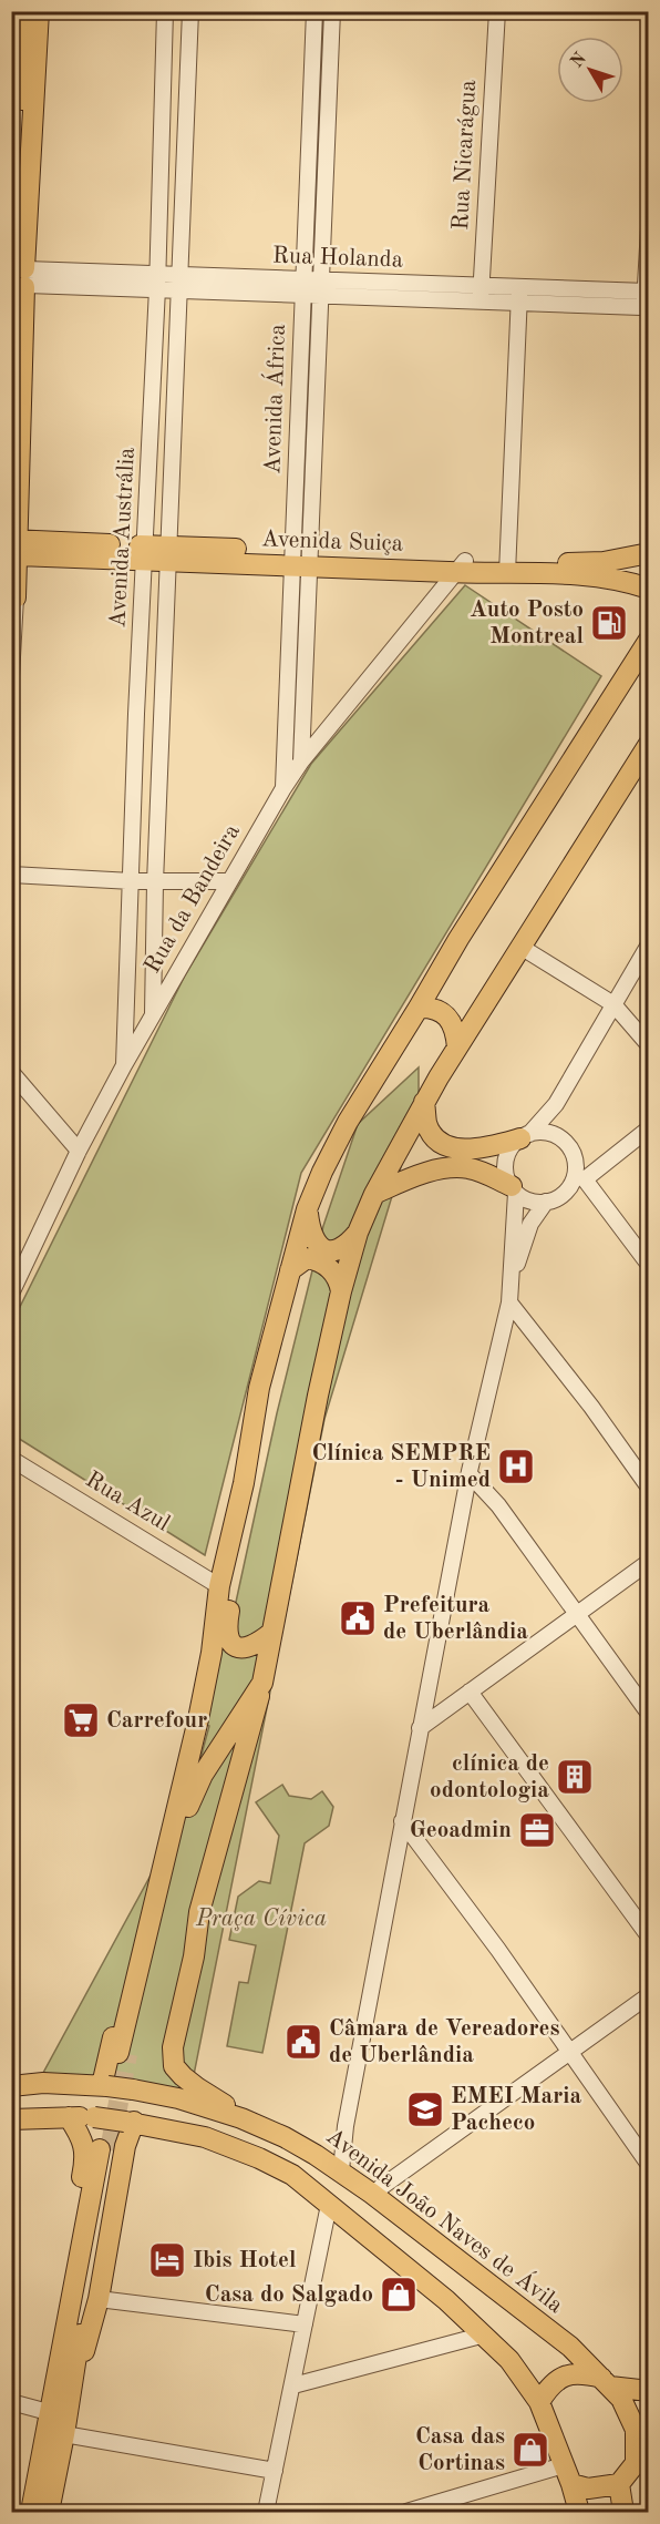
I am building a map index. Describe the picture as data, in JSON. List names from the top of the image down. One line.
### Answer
{"streets":{"main road":["Avenida Suiça","Avenida João Naves de Ávila"],"street":["Rua Nicarágua","Rua Holanda","Avenida África","Avenida Austrália","Rua da Bandeira","Rua Azul"]},"crossings":[["Rua Nicarágua","Rua Holanda"],["Rua Holanda","Avenida África"],["Rua Holanda","Avenida Austrália"],["Avenida África","Avenida Suiça"],["Avenida África","Rua da Bandeira"],["Avenida Austrália","Avenida Suiça"],["Avenida Austrália","Rua da Bandeira"],["Avenida Suiça","Rua da Bandeira"]],"parks":["Praça Cívica"],"places":{"fuel station":["Auto Posto Montreal"],"hospital":["Clínica SEMPRE - Unimed"],"public building":["Prefeitura de Uberlândia","Câmara de Vereadores de Uberlândia"],"supermarket":["Carrefour"],"building":["clínica de odontologia"],"office":["Geoadmin"],"school or university":["EMEI Maria Pacheco"],"hotel":["Ibis Hotel"],"shop":["Casa do Salgado","Casa das Cortinas"]},"north":"top left"}
